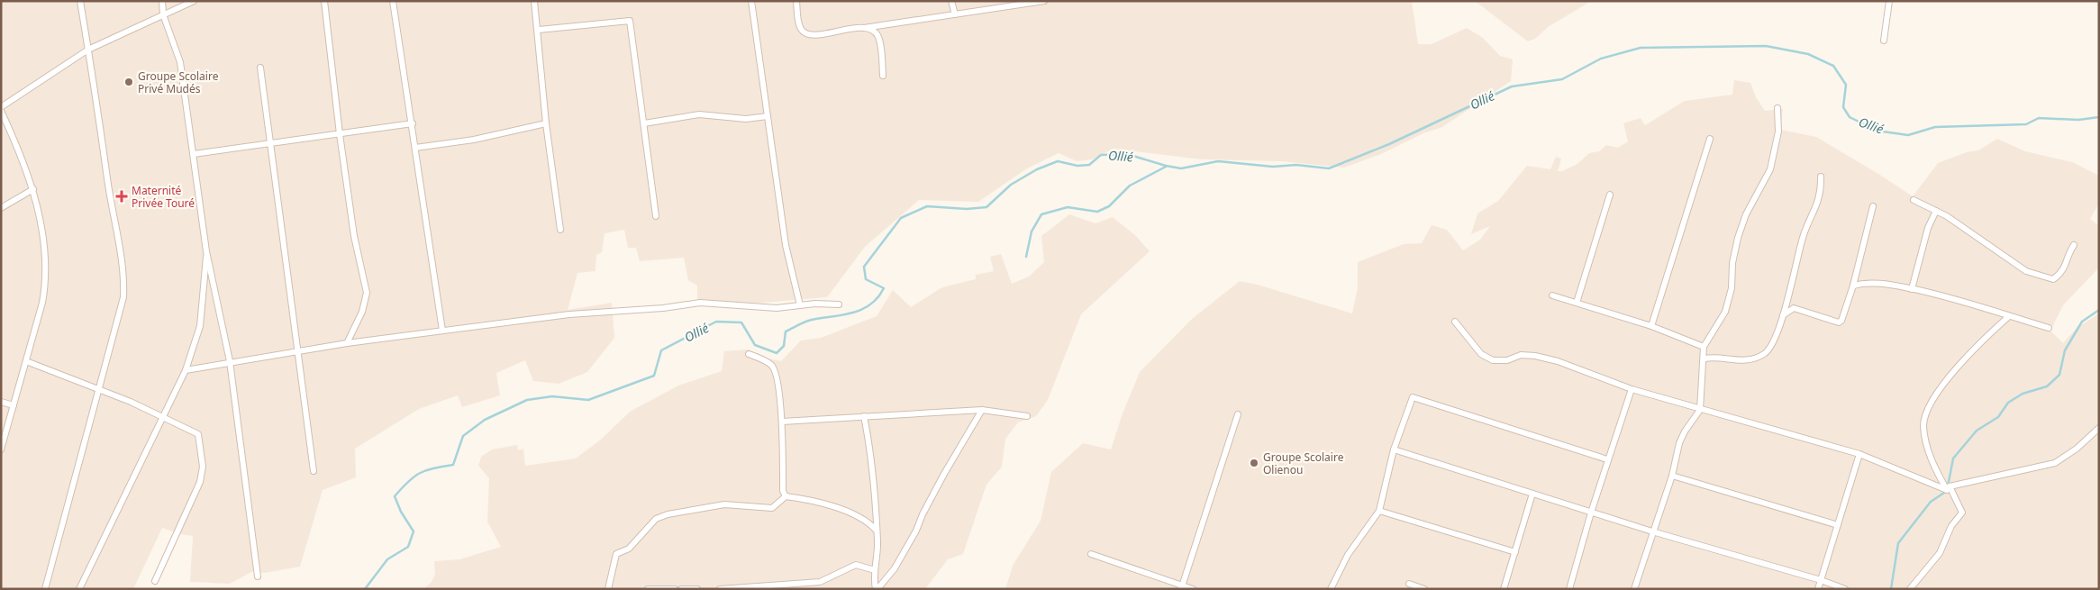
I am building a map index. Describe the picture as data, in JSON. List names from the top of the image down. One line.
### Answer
{"water":["Ollié"],"places":{"other":["Groupe Scolaire Privé Mudés","Groupe Scolaire Olienou"],"health":["Maternité Privée Touré"]}}
